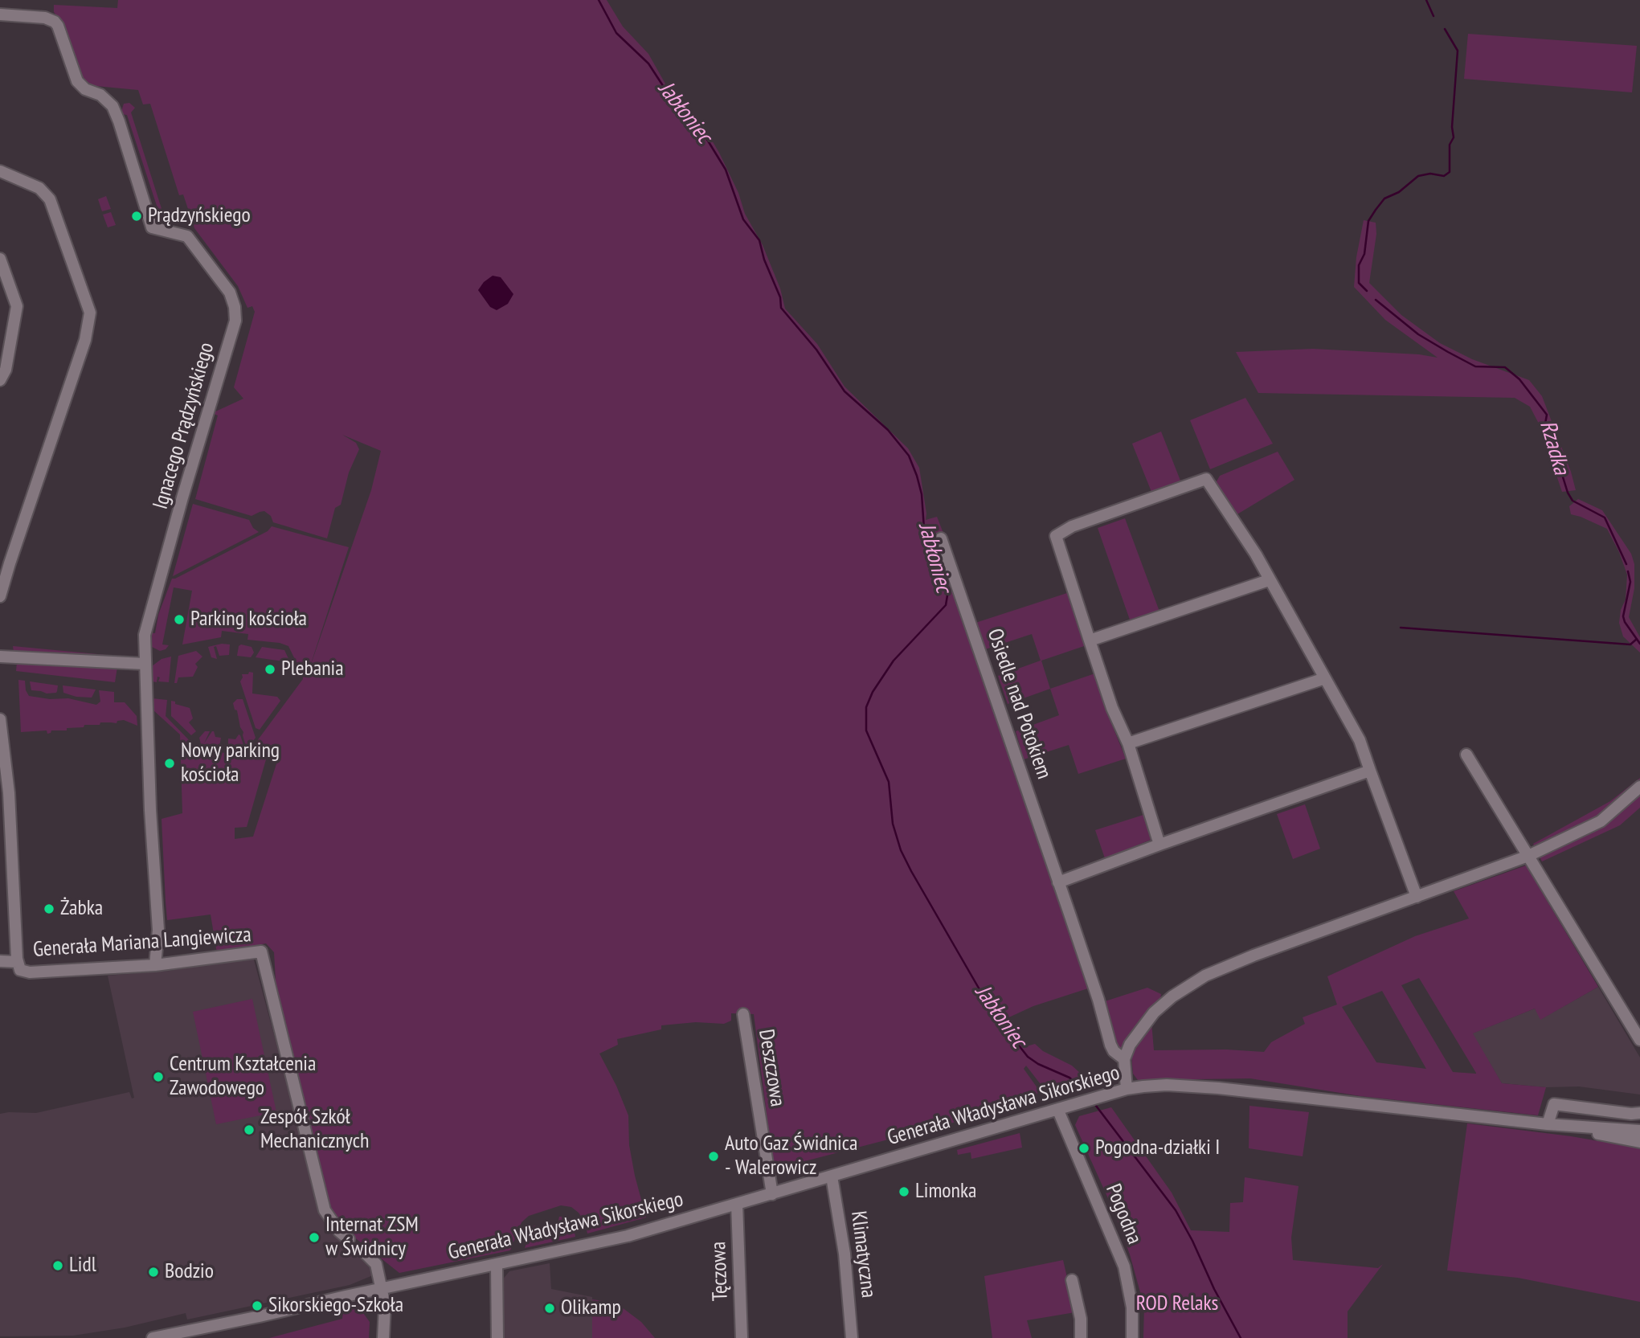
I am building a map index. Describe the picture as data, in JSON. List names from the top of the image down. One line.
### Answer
{"streets":{"street":["Ignacego Prądzyńskiego","Osiedle nad Potokiem","Generała Mariana Langiewicza","Deszczowa","Generała Władysława Sikorskiego","Pogodna","Klimatyczna","Tęczowa"]},"crossings":[["Ignacego Prądzyńskiego","Generała Mariana Langiewicza"],["Deszczowa","Generała Władysława Sikorskiego"],["Generała Władysława Sikorskiego","Pogodna"],["Generała Władysława Sikorskiego","Klimatyczna"],["Generała Władysława Sikorskiego","Tęczowa"]],"water":["Jabłoniec","Rzadka"],"parks":["ROD Relaks"],"places":["Prądzyńskiego","Parking kościoła","Plebania","Nowy parking kościoła","Żabka","Centrum Kształcenia Zawodowego","Zespół Szkół Mechanicznych","Pogodna-działki I","Auto Gaz Świdnica - Walerowicz","Limonka","Internat ZSM w Świdnicy","Lidl","Bodzio","Sikorskiego-Szkoła","Olikamp"]}
